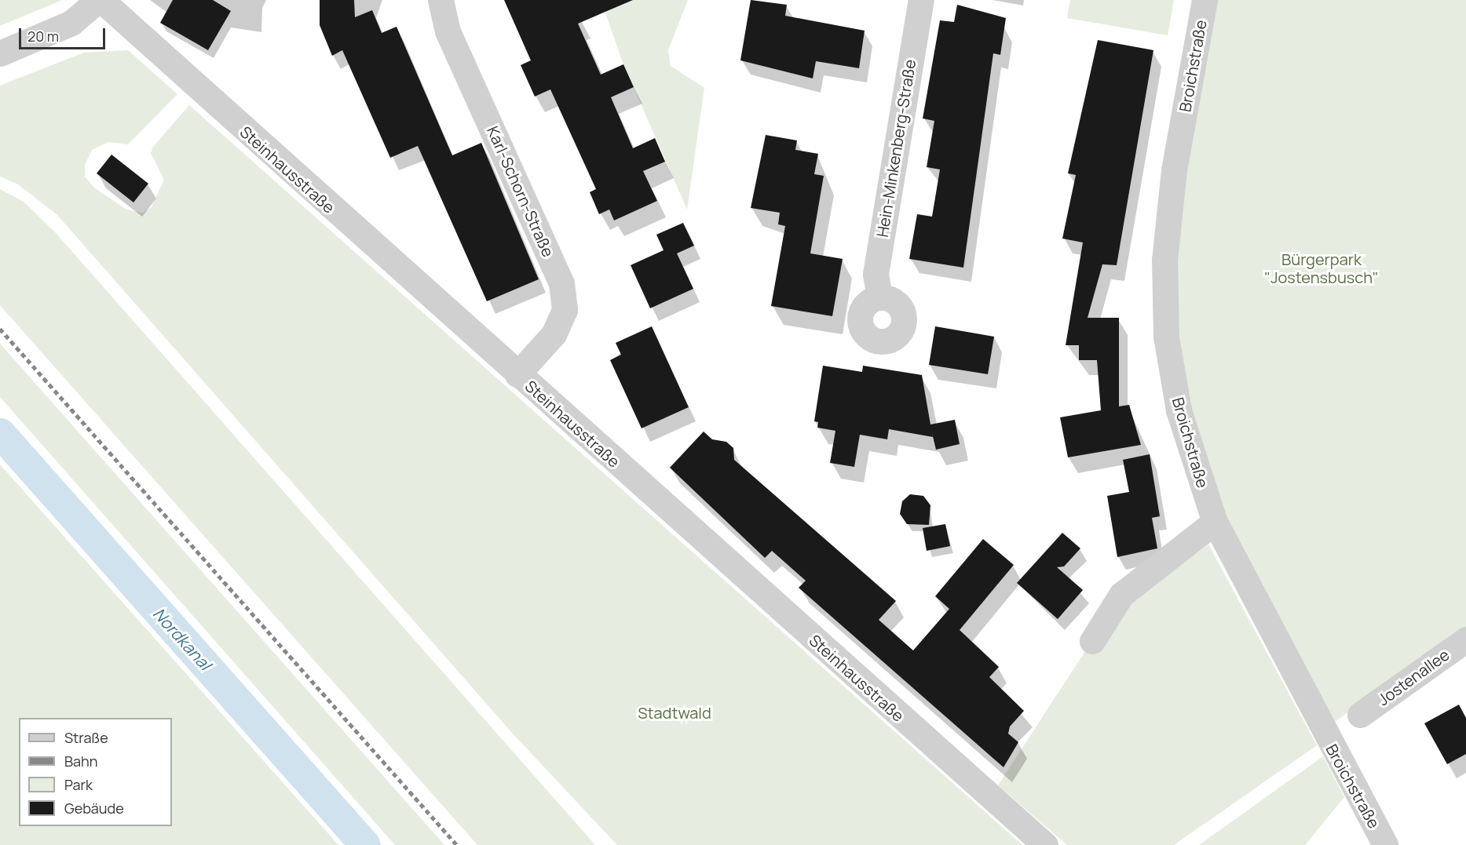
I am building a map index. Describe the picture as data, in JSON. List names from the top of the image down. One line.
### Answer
{"streets":{"street":["Broichstraße","Hein-Minkenberg-Straße","Steinhausstraße","Karl-Schorn-Straße","Jostenallee"]},"crossings":[["Steinhausstraße","Karl-Schorn-Straße"]],"water":["Nordkanal"],"parks":["Bürgerpark \"Jostensbusch\"","Stadtwald"],"legend":["Straße","Bahn","Park","Gebäude"],"scale_bar":"20 m"}
